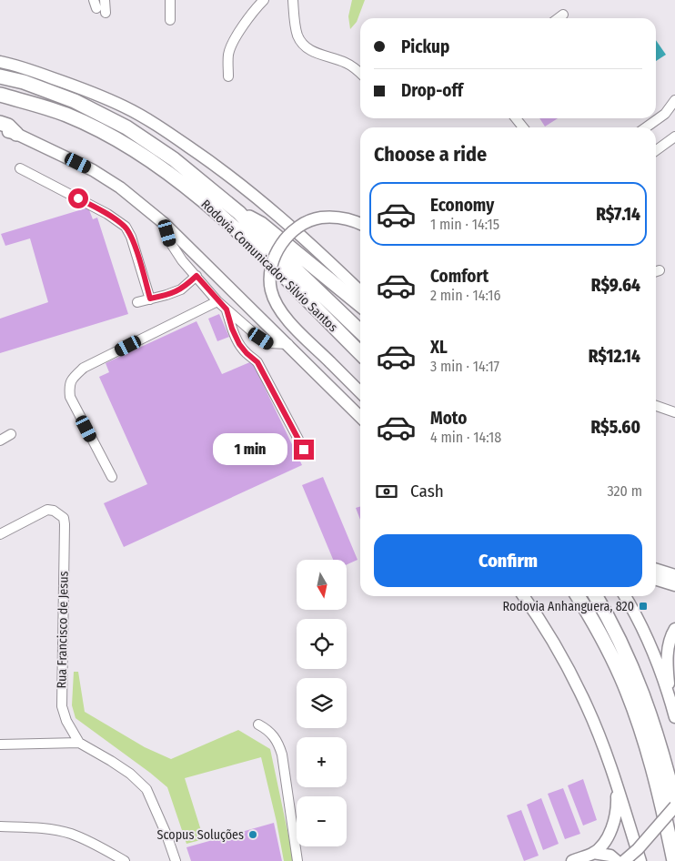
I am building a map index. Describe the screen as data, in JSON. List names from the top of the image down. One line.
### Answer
{"streets":{"highway":["Rodovia Comunicador Silvio Santos"],"street":["Rua Francisco de Jesus"]},"places":{"transit":["Rodovia Anhanguera, 820"],"other":["Scopus Soluções"]},"north":"bottom","page":{"banner":["Pickup","Drop-off"],"heading":"Choose a ride","list":[{"name":"Economy","note":"1 min · 14:15","value":"R$7.14"},{"name":"Comfort","note":"2 min · 14:16","value":"R$9.64"},{"name":"XL","note":"3 min · 14:17","value":"R$12.14"},{"name":"Moto","note":"4 min · 14:18","value":"R$5.60"}],"bubble":"1 min","pay":["Cash","320 m"],"buttons":"Confirm","map_buttons":["+","−"]}}
